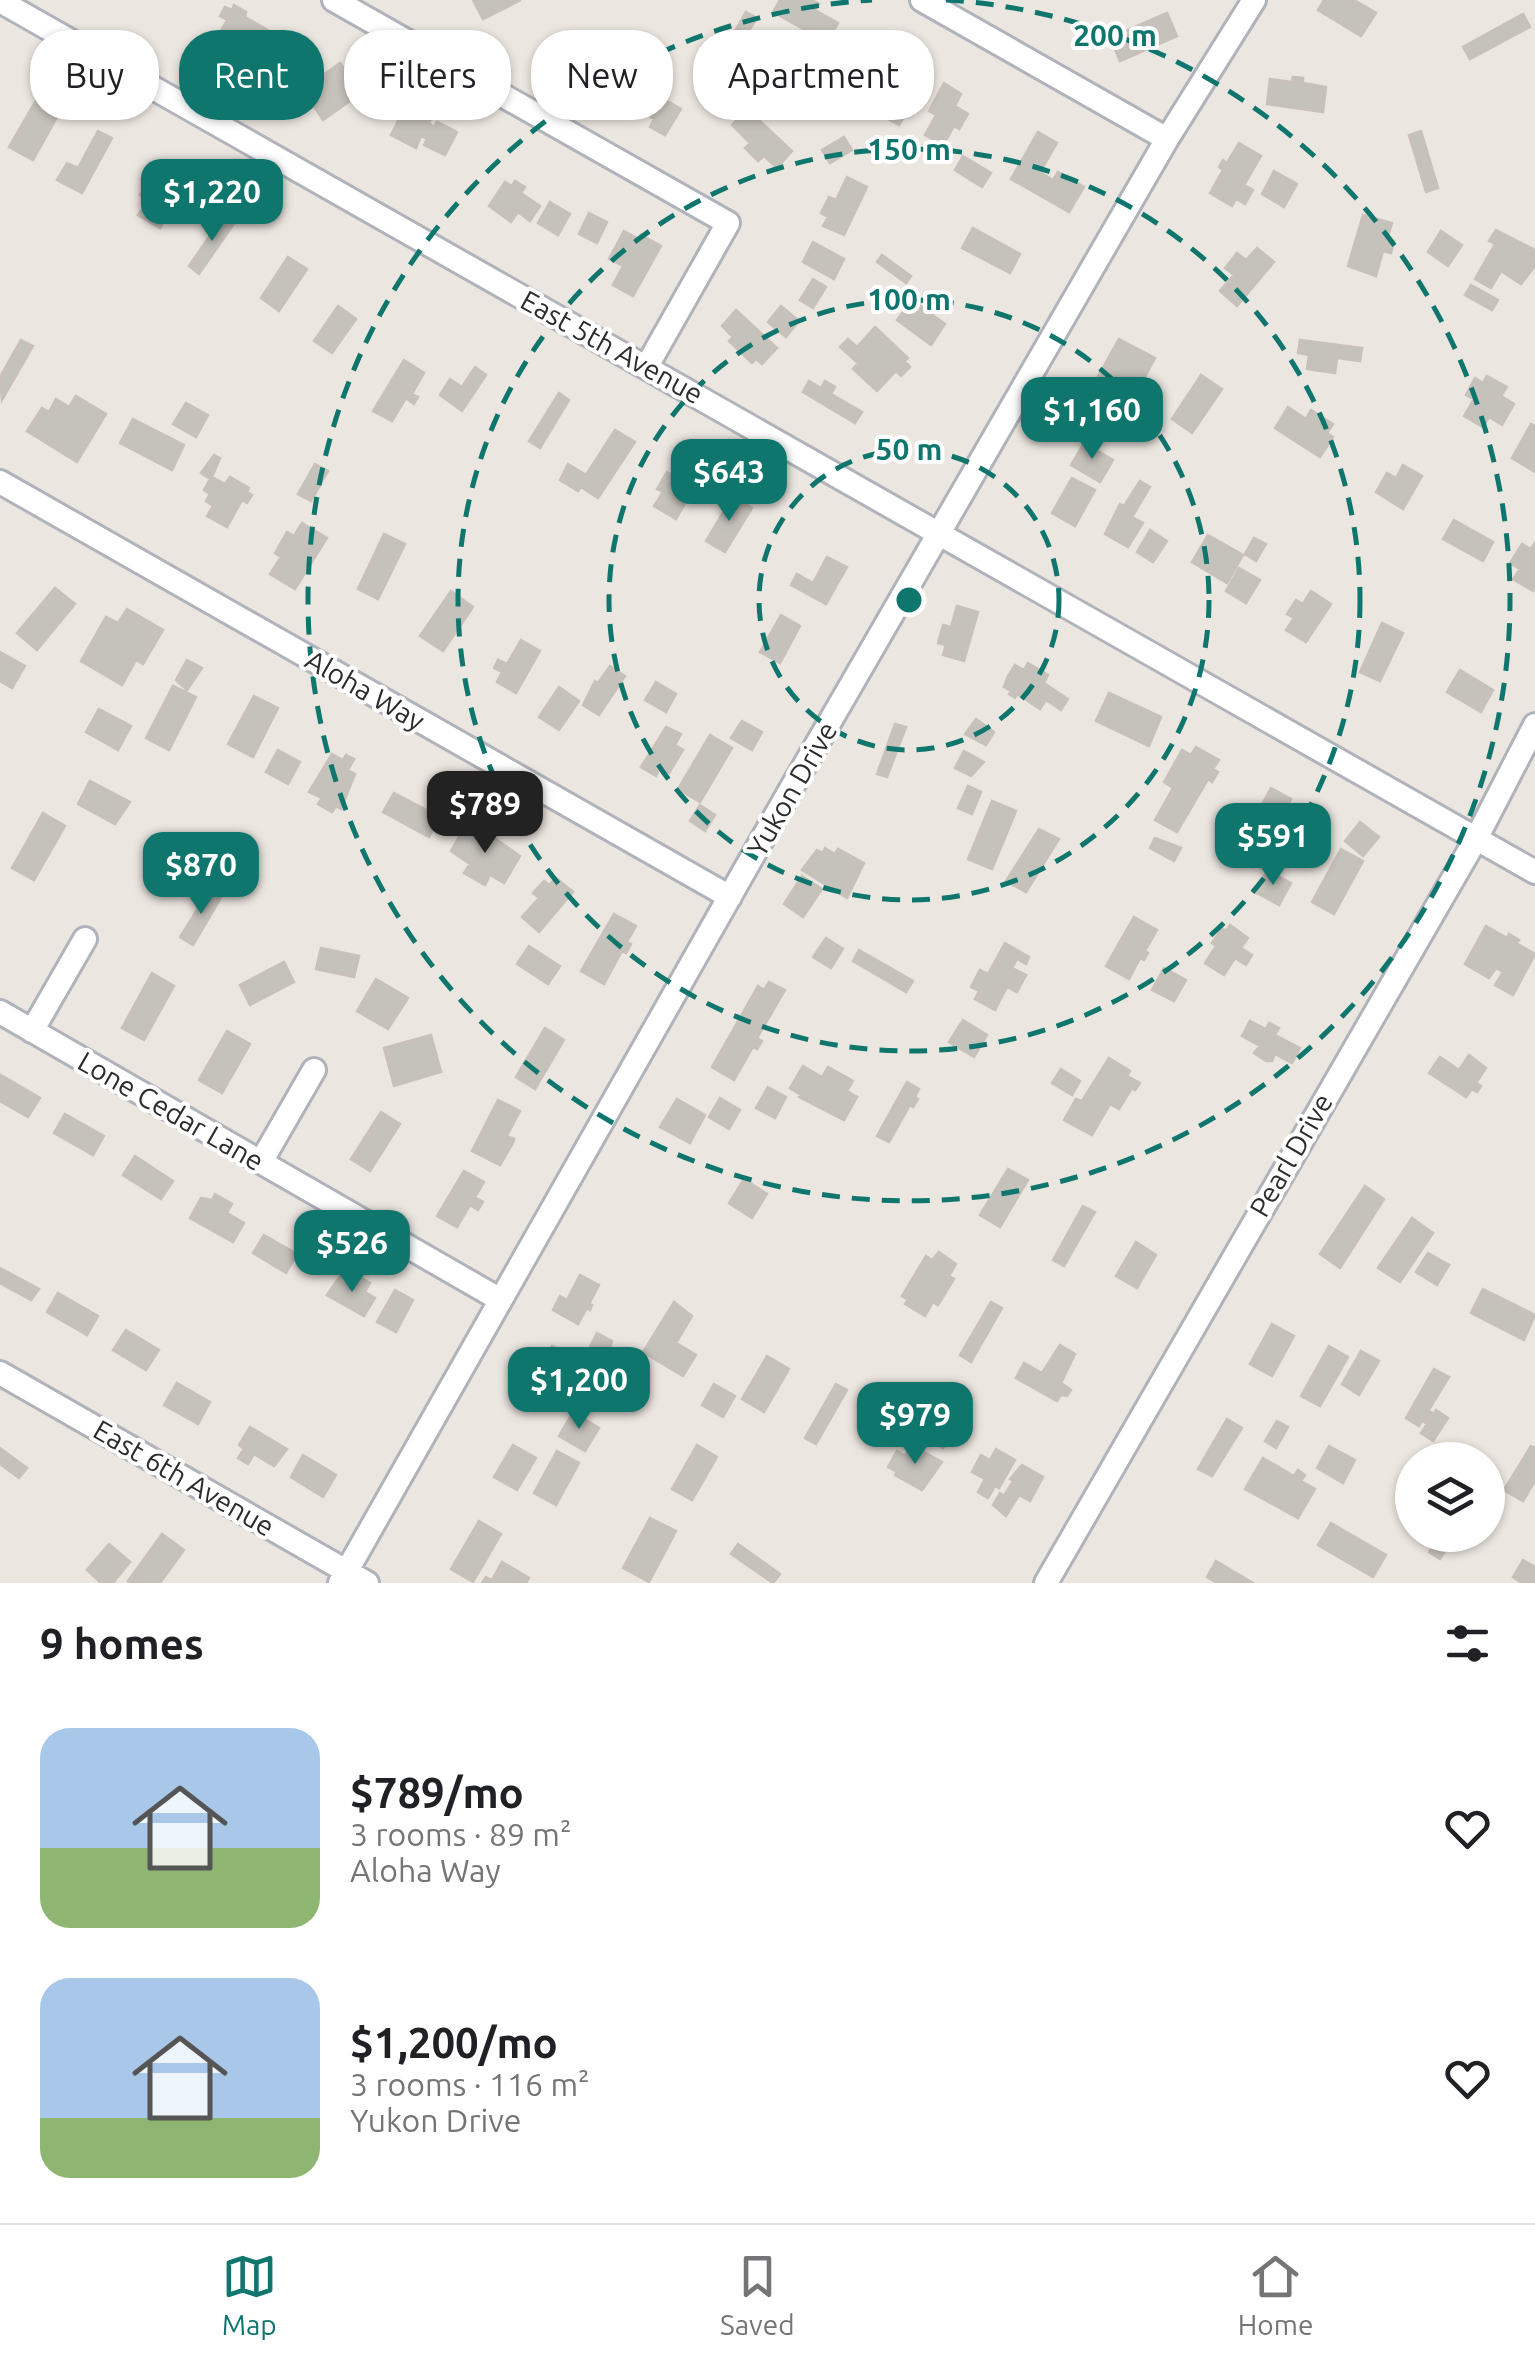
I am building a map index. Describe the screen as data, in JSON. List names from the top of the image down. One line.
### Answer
{"streets":{"street":["East 5th Avenue","Aloha Way","Yukon Drive","Lone Cedar Lane","Pearl Drive","East 6th Avenue"]},"crossings":[["East 5th Avenue","Yukon Drive"],["East 5th Avenue","Pearl Drive"],["Aloha Way","Yukon Drive"],["Yukon Drive","Lone Cedar Lane"],["Yukon Drive","East 6th Avenue"]],"page":{"chip":["Buy","Rent","Filters","New","Apartment"],"price":["$1,220","$1,160","$643","$789","$591","$870","$526","$1,200","$979"],"heading":"9 homes","list":[{"name":"$789/mo","note":"3 rooms · 89 m² · Aloha Way"},{"name":"$1,200/mo","note":"3 rooms · 116 m² · Yukon Drive"}],"tabs":["Map","Saved","Home"]},"rings":["200 m","150 m","100 m","50 m"]}
